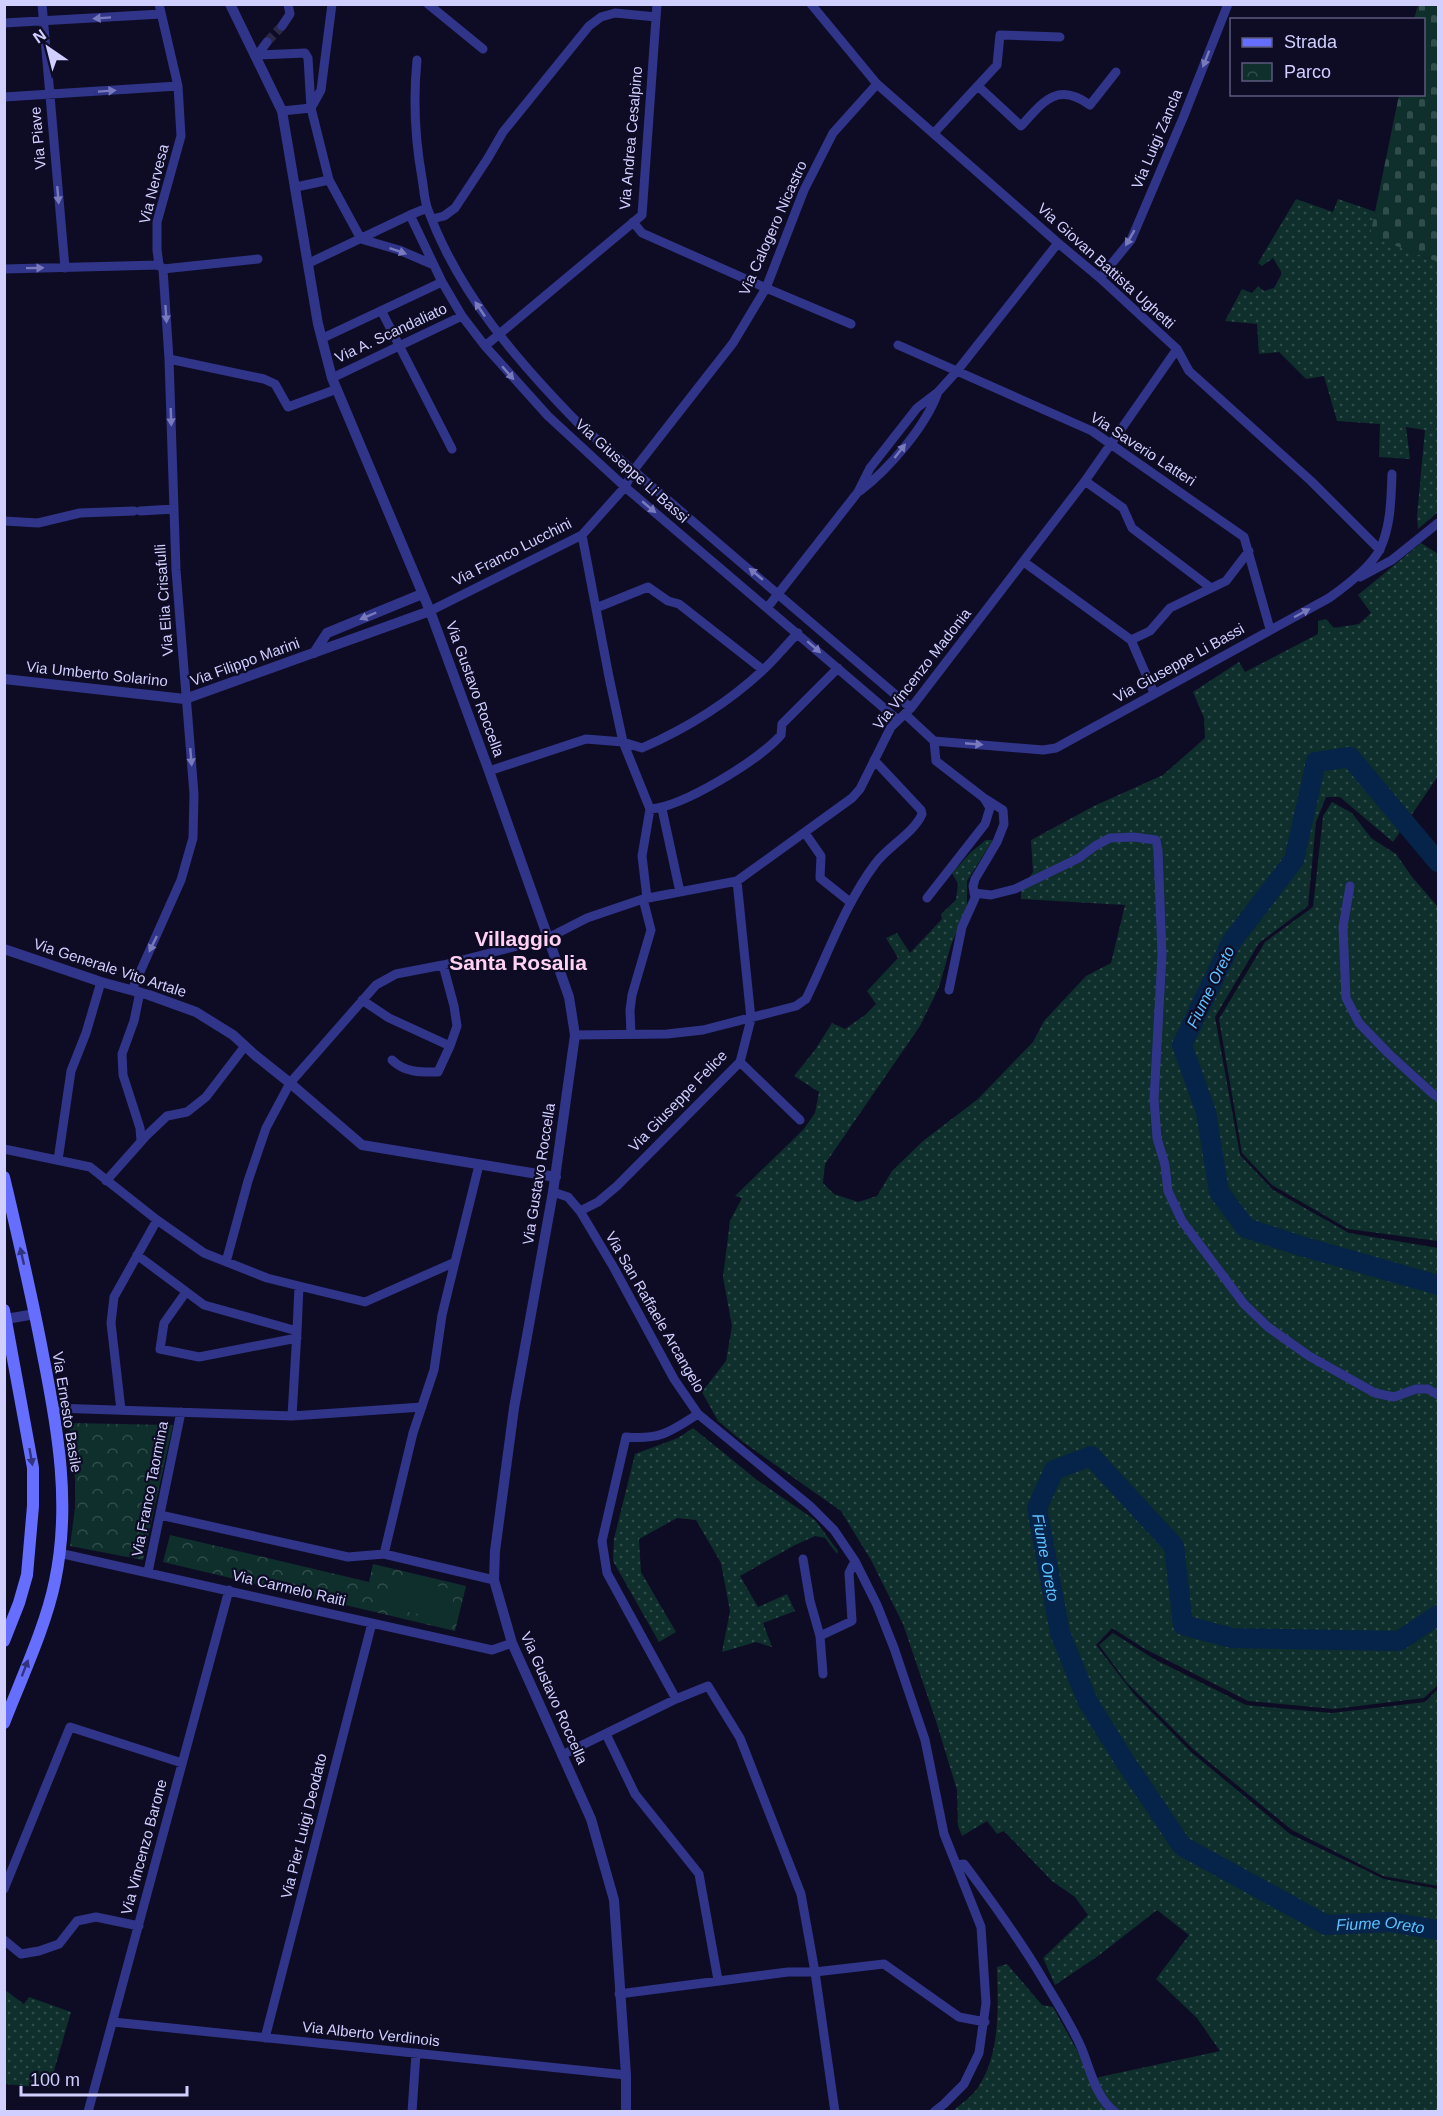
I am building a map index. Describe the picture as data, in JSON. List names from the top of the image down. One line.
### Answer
{"streets":{"main road":["Via Ernesto Basile"],"street":["Via Piave","Via Andrea Cesalpino","Via Luigi Zancla","Via Nervesa","Via Calogero Nicastro","Via Giovan Battista Ughetti","Via A. Scandaliato","Via Saverio Latteri","Via Giuseppe Li Bassi","Via Franco Lucchini","Via Elia Crisafulli","Via Filippo Marini","Via Vincenzo Madonia","Via Umberto Solarino","Via Gustavo Roccella","Via Generale Vito Artale","Via Giuseppe Felice","Via San Raffaele Arcangelo","Via Franco Taormina","Via Carmelo Raiti","Via Pier Luigi Deodato","Via Vincenzo Barone","Via Alberto Verdinois"]},"crossings":[["Via Andrea Cesalpino","Via Giuseppe Li Bassi"],["Via Luigi Zancla","Via Giovan Battista Ughetti"],["Via Nervesa","Via Elia Crisafulli"],["Via Calogero Nicastro","Via Giovan Battista Ughetti"],["Via Calogero Nicastro","Via Giuseppe Li Bassi"],["Via Calogero Nicastro","Via Franco Lucchini"],["Via Giovan Battista Ughetti","Via Giuseppe Li Bassi"],["Via Giovan Battista Ughetti","Via Vincenzo Madonia"],["Via A. Scandaliato","Via Giuseppe Li Bassi"],["Via A. Scandaliato","Via Gustavo Roccella"],["Via Saverio Latteri","Via Giuseppe Li Bassi"],["Via Saverio Latteri","Via Vincenzo Madonia"],["Via Giuseppe Li Bassi","Via Franco Lucchini"],["Via Giuseppe Li Bassi","Via Vincenzo Madonia"],["Via Franco Lucchini","Via Filippo Marini"],["Via Franco Lucchini","Via Gustavo Roccella"],["Via Elia Crisafulli","Via Filippo Marini"],["Via Elia Crisafulli","Via Umberto Solarino"],["Via Elia Crisafulli","Via Generale Vito Artale"],["Via Filippo Marini","Via Umberto Solarino"],["Via Filippo Marini","Via Gustavo Roccella"],["Via Vincenzo Madonia","Via Gustavo Roccella"],["Via Vincenzo Madonia","Via Generale Vito Artale"],["Via Vincenzo Madonia","Via Giuseppe Felice"],["Via Gustavo Roccella","Via Generale Vito Artale"],["Via Gustavo Roccella","Via Carmelo Raiti"],["Via Gustavo Roccella","Via Alberto Verdinois"],["Via Giuseppe Felice","Via San Raffaele Arcangelo"],["Via Ernesto Basile","Via Carmelo Raiti"],["Via Franco Taormina","Via Carmelo Raiti"],["Via Carmelo Raiti","Via Pier Luigi Deodato"],["Via Carmelo Raiti","Via Vincenzo Barone"],["Via Pier Luigi Deodato","Via Alberto Verdinois"],["Via Vincenzo Barone","Via Alberto Verdinois"]],"one_way":["Via Piave","Via Luigi Zancla","Via Elia Crisafulli"],"districts":["Villaggio Santa Rosalia"],"water":["Fiume Oreto"],"legend":["Strada","Parco"],"scale_bar":"100 m","north":"top left"}
